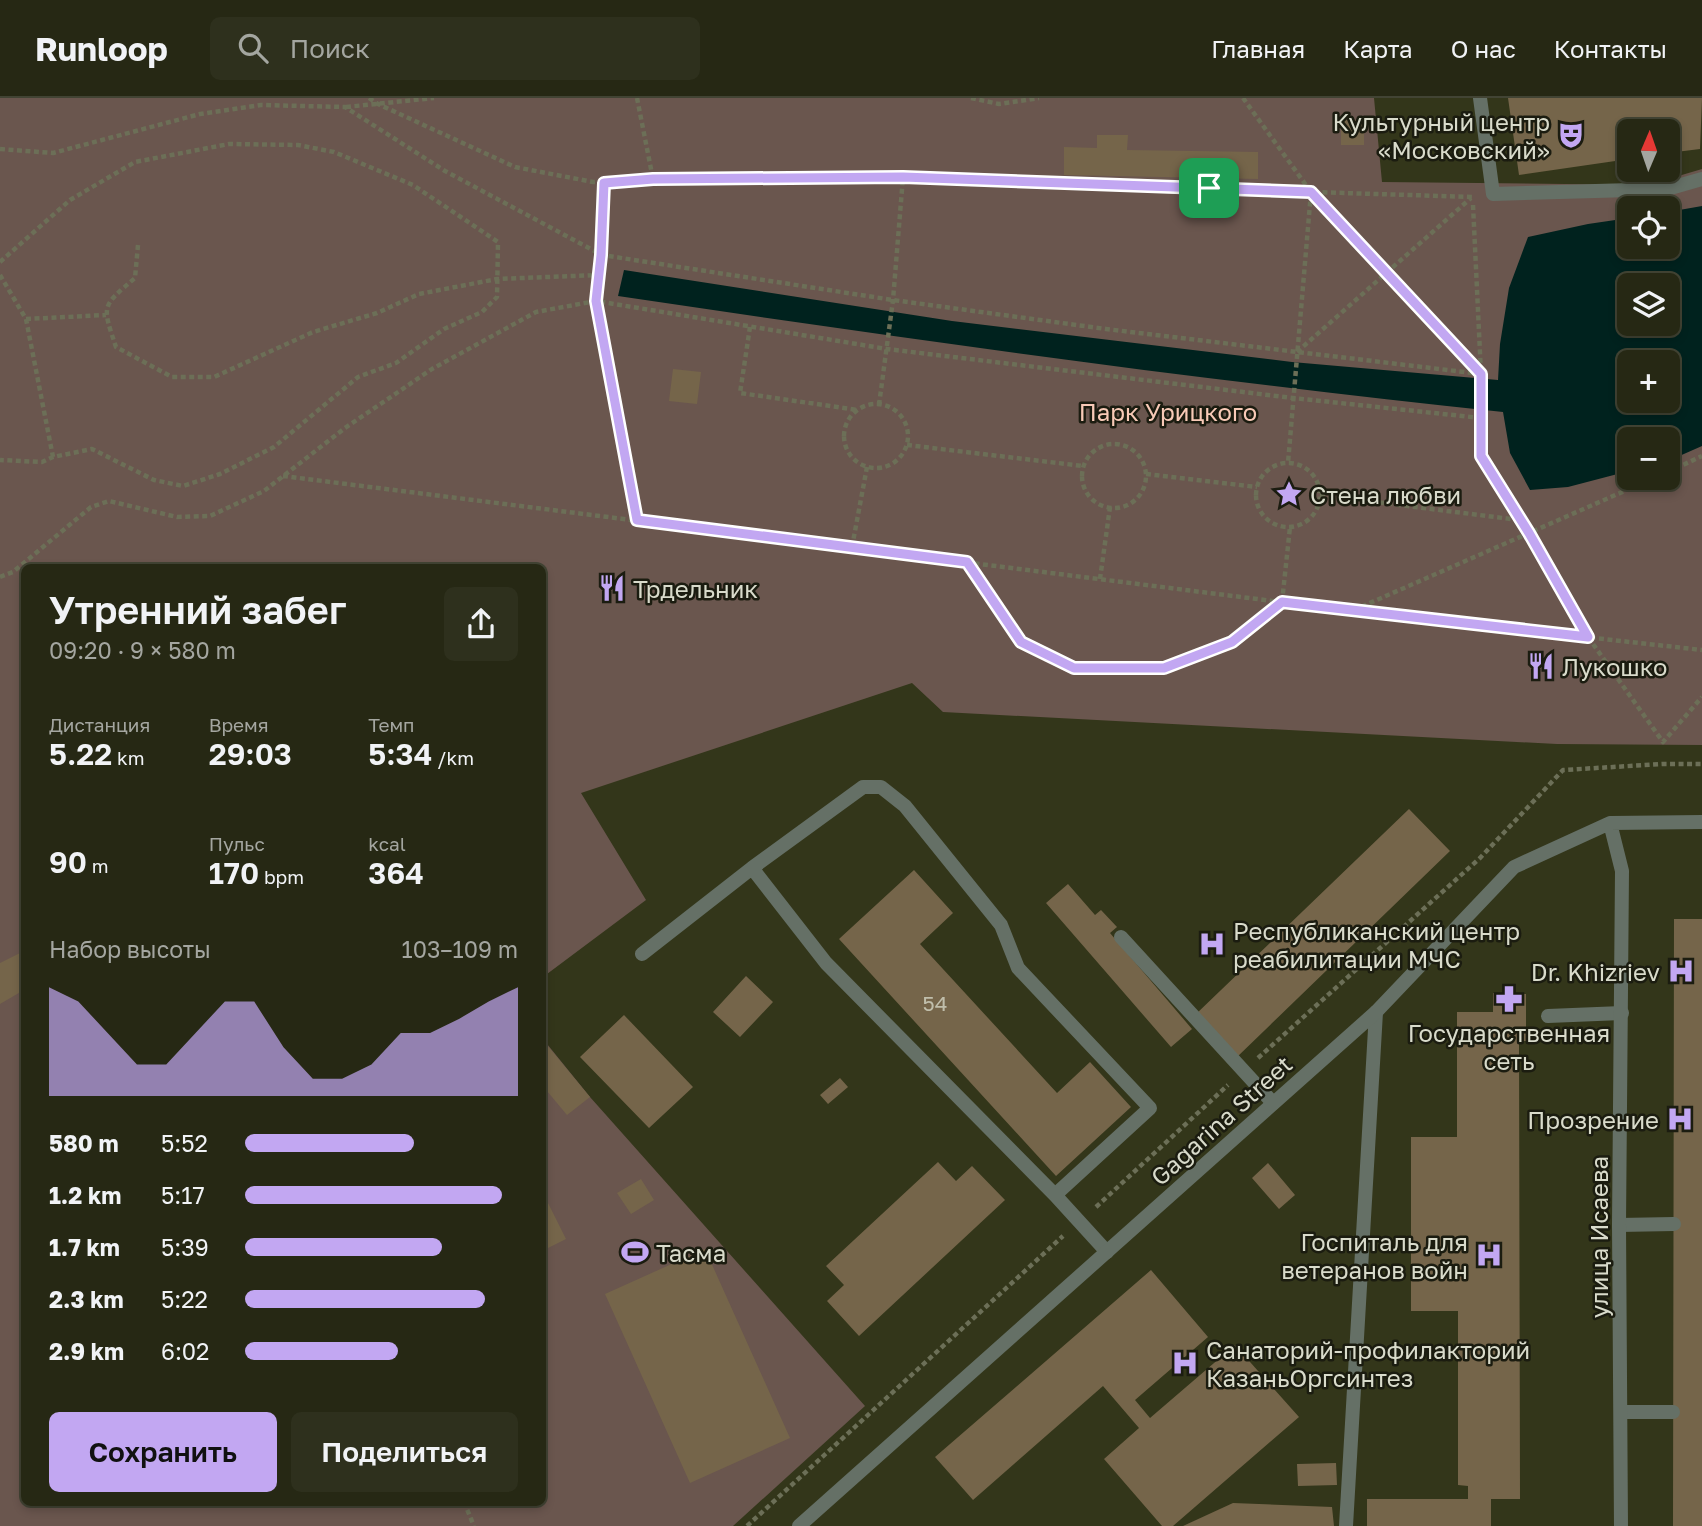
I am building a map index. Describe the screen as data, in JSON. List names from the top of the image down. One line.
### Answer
{"streets":{"street":["Gagarina Street","улица Исаева"]},"crossings":[["Gagarina Street","улица Исаева"]],"parks":["Парк Урицкого"],"places":{"theatre":["Культурный центр «Московский»"],"place":["Стена любви"],"restaurant":["Трдельник","Лукошко"],"hospital":["Республиканский центр реабилитации МЧС","Dr. Khizriev","Прозрение","Госпиталь для ветеранов войн","Санаторий-профилакторий КазаньОргсинтез"],"pharmacy":["Государственная сеть"],"sports":["Тасма"]},"house_numbers":["54"],"north":"top","page":{"header":"Runloop","search":"Поиск","nav":["Главная","Карта","О нас","Контакты"],"map_buttons":["+","−"],"heading":["Утренний забег","09:20 · 9 × 580 m"],"stats":[["Дистанция","5.22 km"],["Время","29:03"],["Темп","5:34 /km"],["90 m"],["Пульс","170 bpm"],["kcal","364"]],"chart":["Набор высоты","103–109 m"],"list":[{"name":"580 m","note":"5:52"},{"name":"1.2 km","note":"5:17"},{"name":"1.7 km","note":"5:39"},{"name":"2.3 km","note":"5:22"},{"name":"2.9 km","note":"6:02"}],"buttons":["Сохранить","Поделиться"]}}
